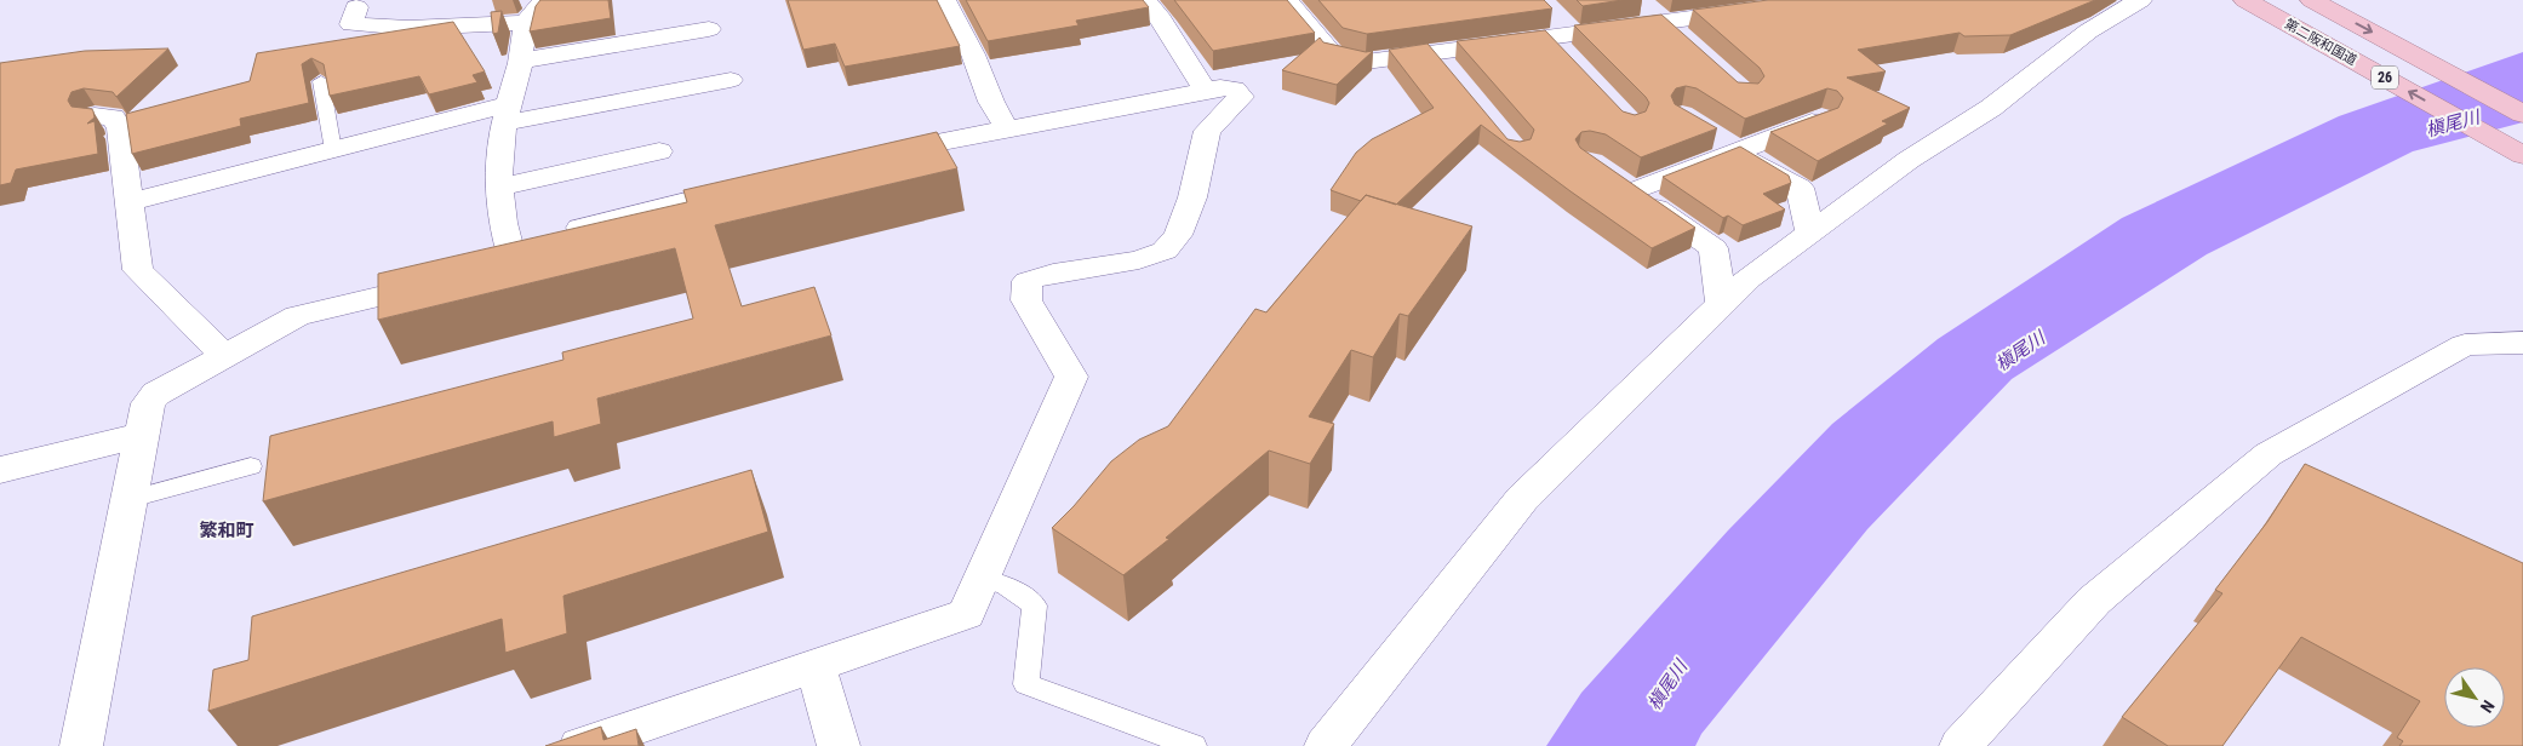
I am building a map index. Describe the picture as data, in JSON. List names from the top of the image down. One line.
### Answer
{"streets":{"highway":["第二阪和国道","26"]},"districts":["繁和町"],"water":["槇尾川"],"north":"bottom right"}
